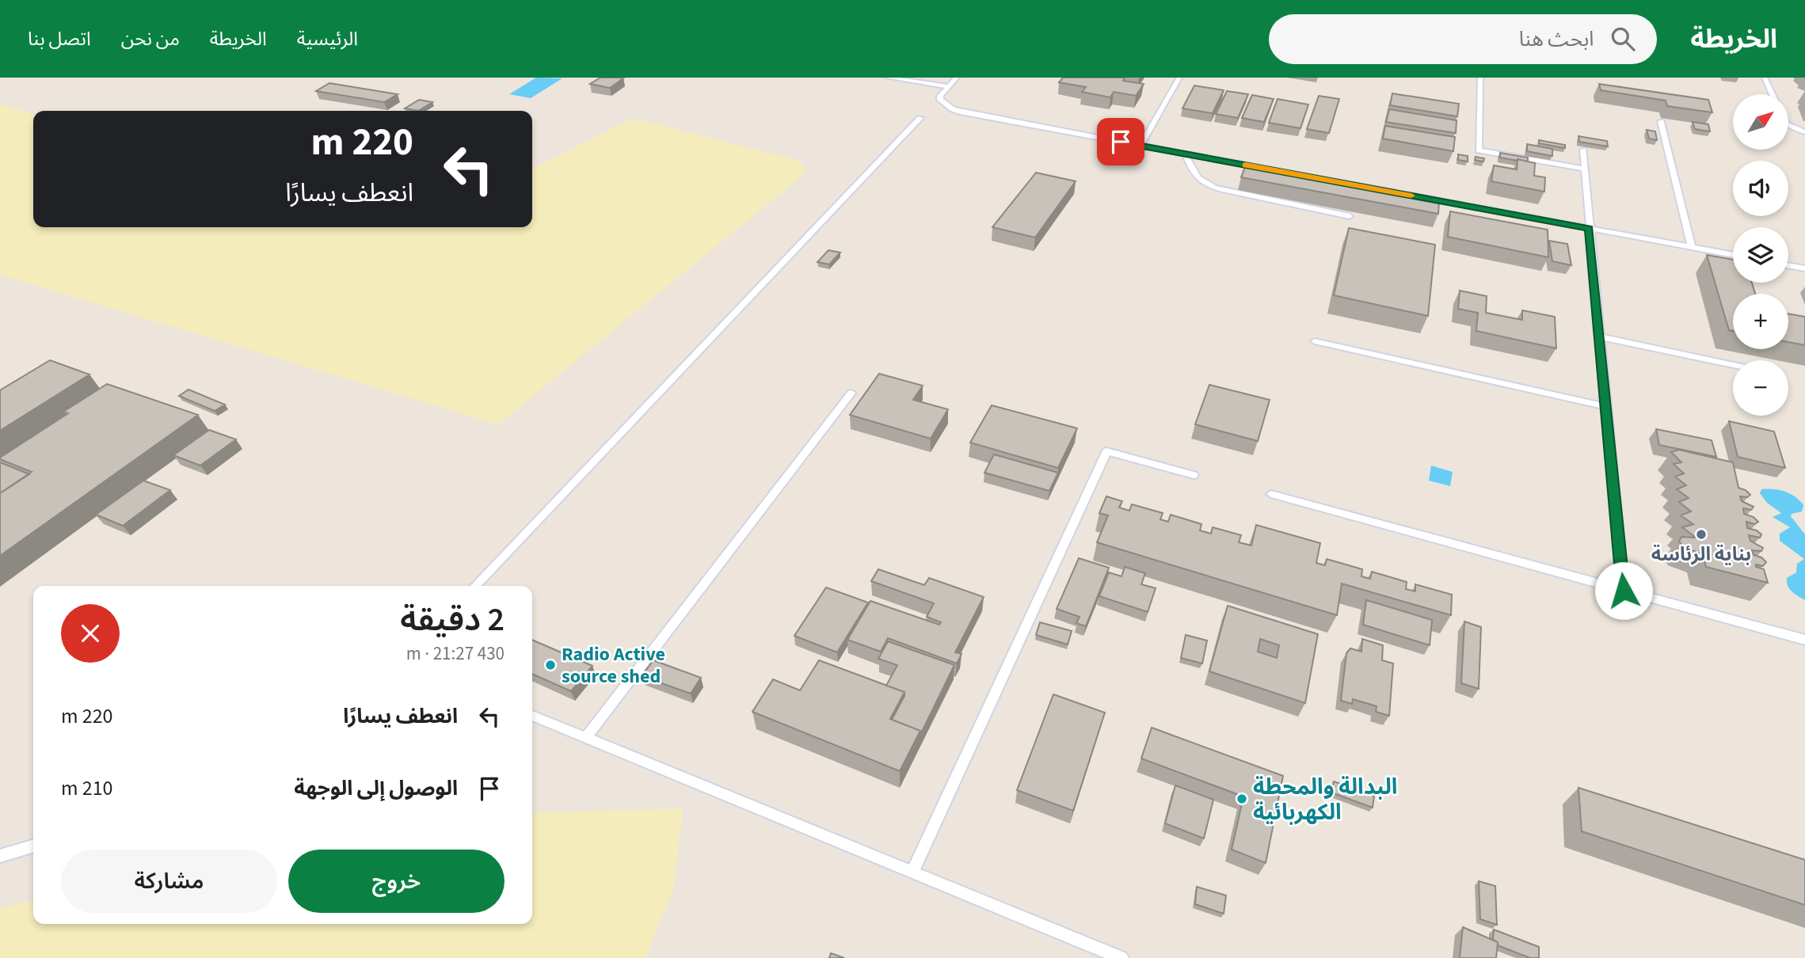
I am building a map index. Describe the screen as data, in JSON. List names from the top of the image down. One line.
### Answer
{"places":["بناية الرئاسة","Radio Active source shed","البدالة والمحطة الكهربائية"],"north":"top right","page":{"header":"الخريطة","search":"ابحث هنا","nav":["الرئيسية","الخريطة","من نحن","اتصل بنا"],"map_buttons":["+","−"],"turn":["220 m","انعطف يسارًا"],"heading":["2 دقيقة","430 m · 21:27"],"list":[{"name":"انعطف يسارًا","value":"220 m"},{"name":"الوصول إلى الوجهة","value":"210 m"}],"buttons":["خروج","مشاركة"]}}
